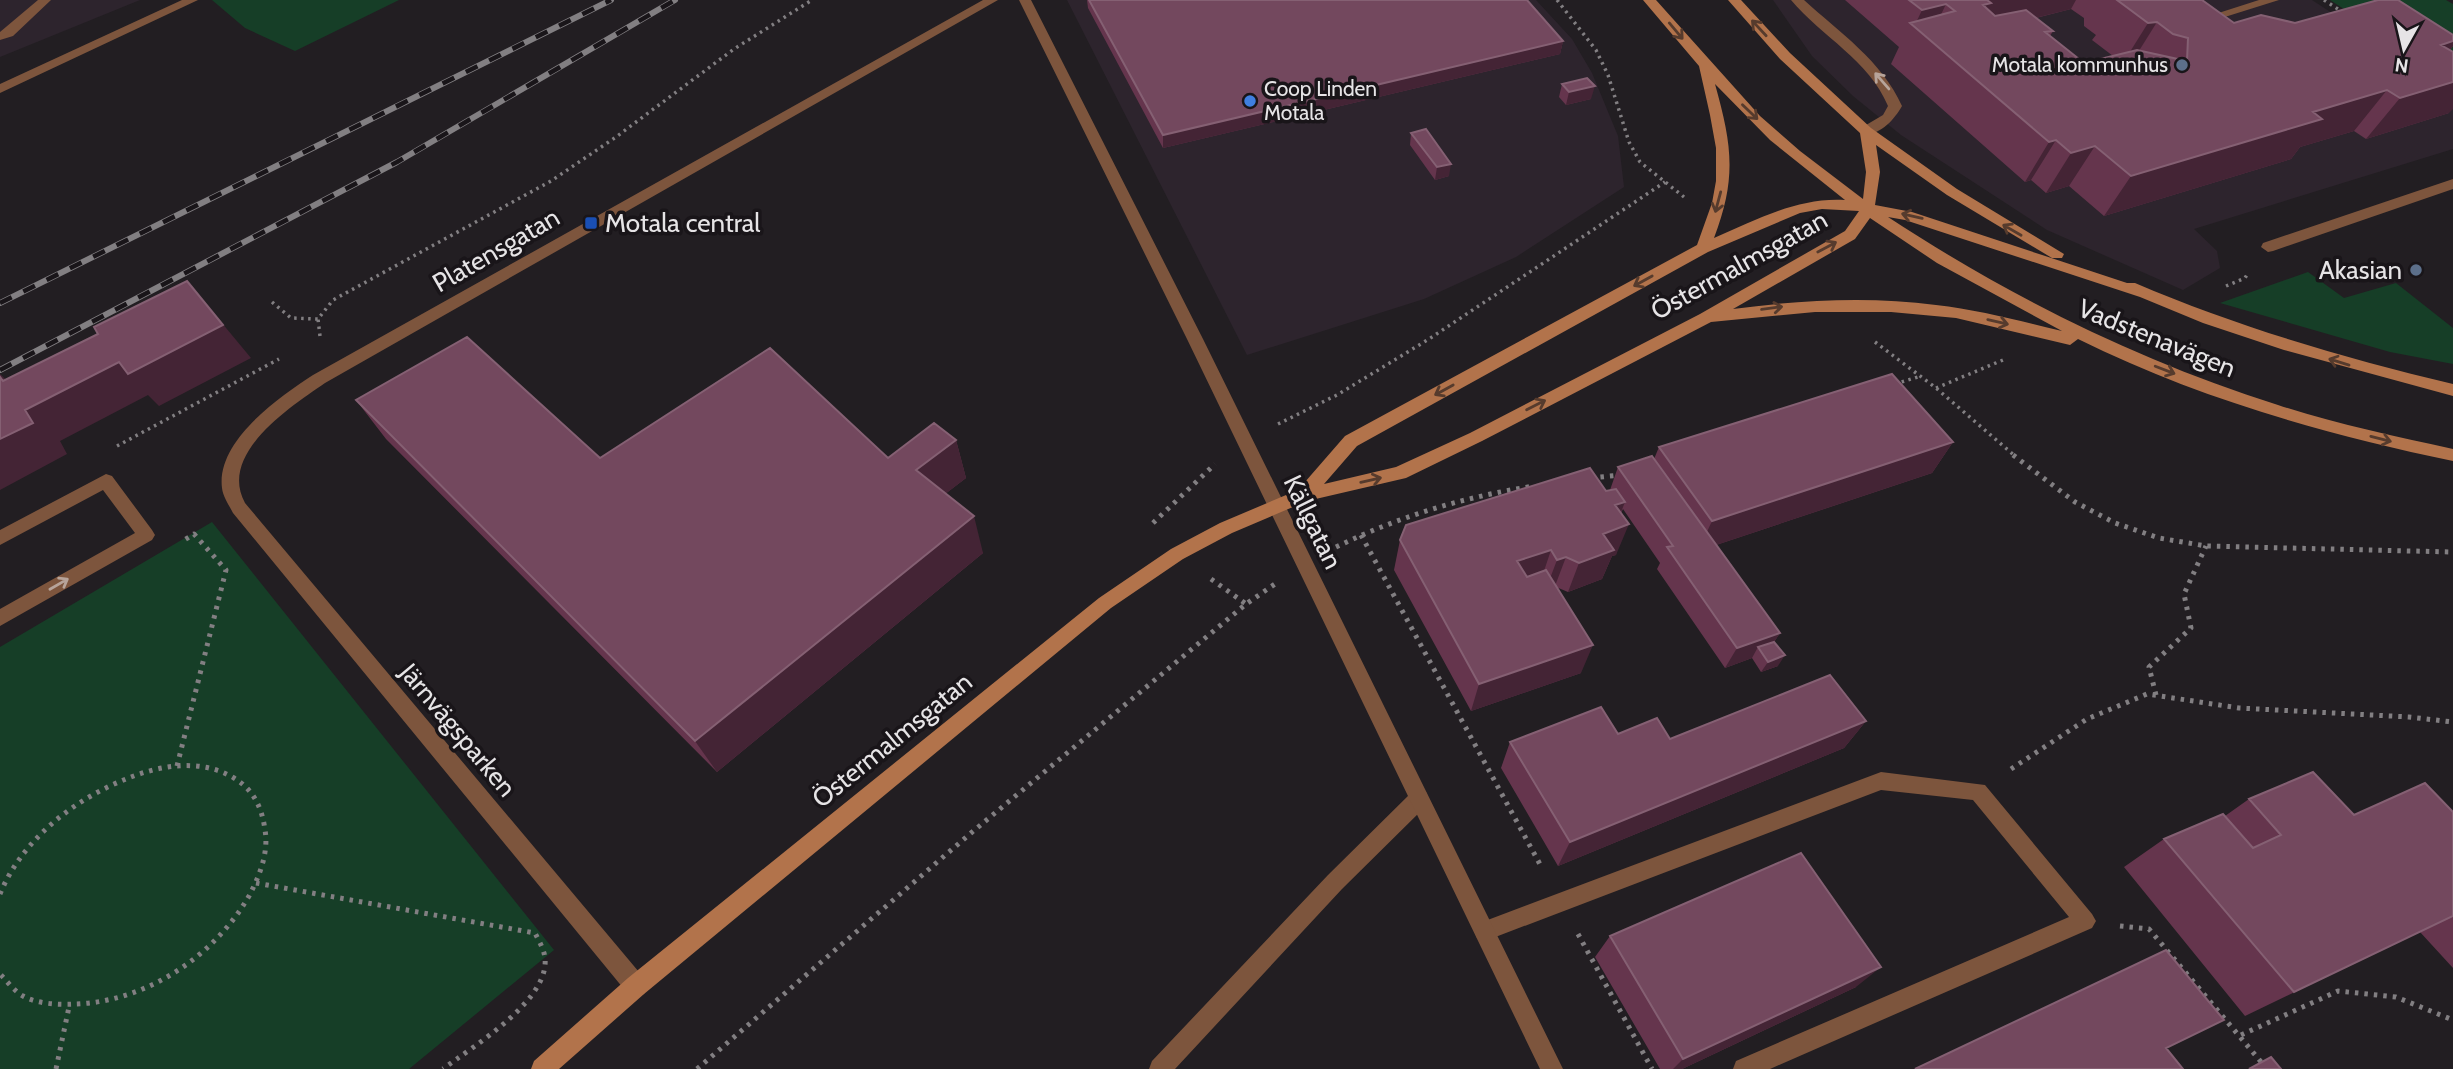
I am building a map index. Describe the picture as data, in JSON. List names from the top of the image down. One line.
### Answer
{"streets":{"street":["Platensgatan","Östermalmsgatan","Vadstenavägen","Källgatan","Järnvägsparken"]},"crossings":[["Platensgatan","Järnvägsparken"],["Östermalmsgatan","Vadstenavägen"],["Östermalmsgatan","Källgatan"],["Östermalmsgatan","Järnvägsparken"]],"places":{"other":["Motala kommunhus","Coop Linden Motala","Akasian"],"transit":["Motala central"]},"north":"bottom"}
